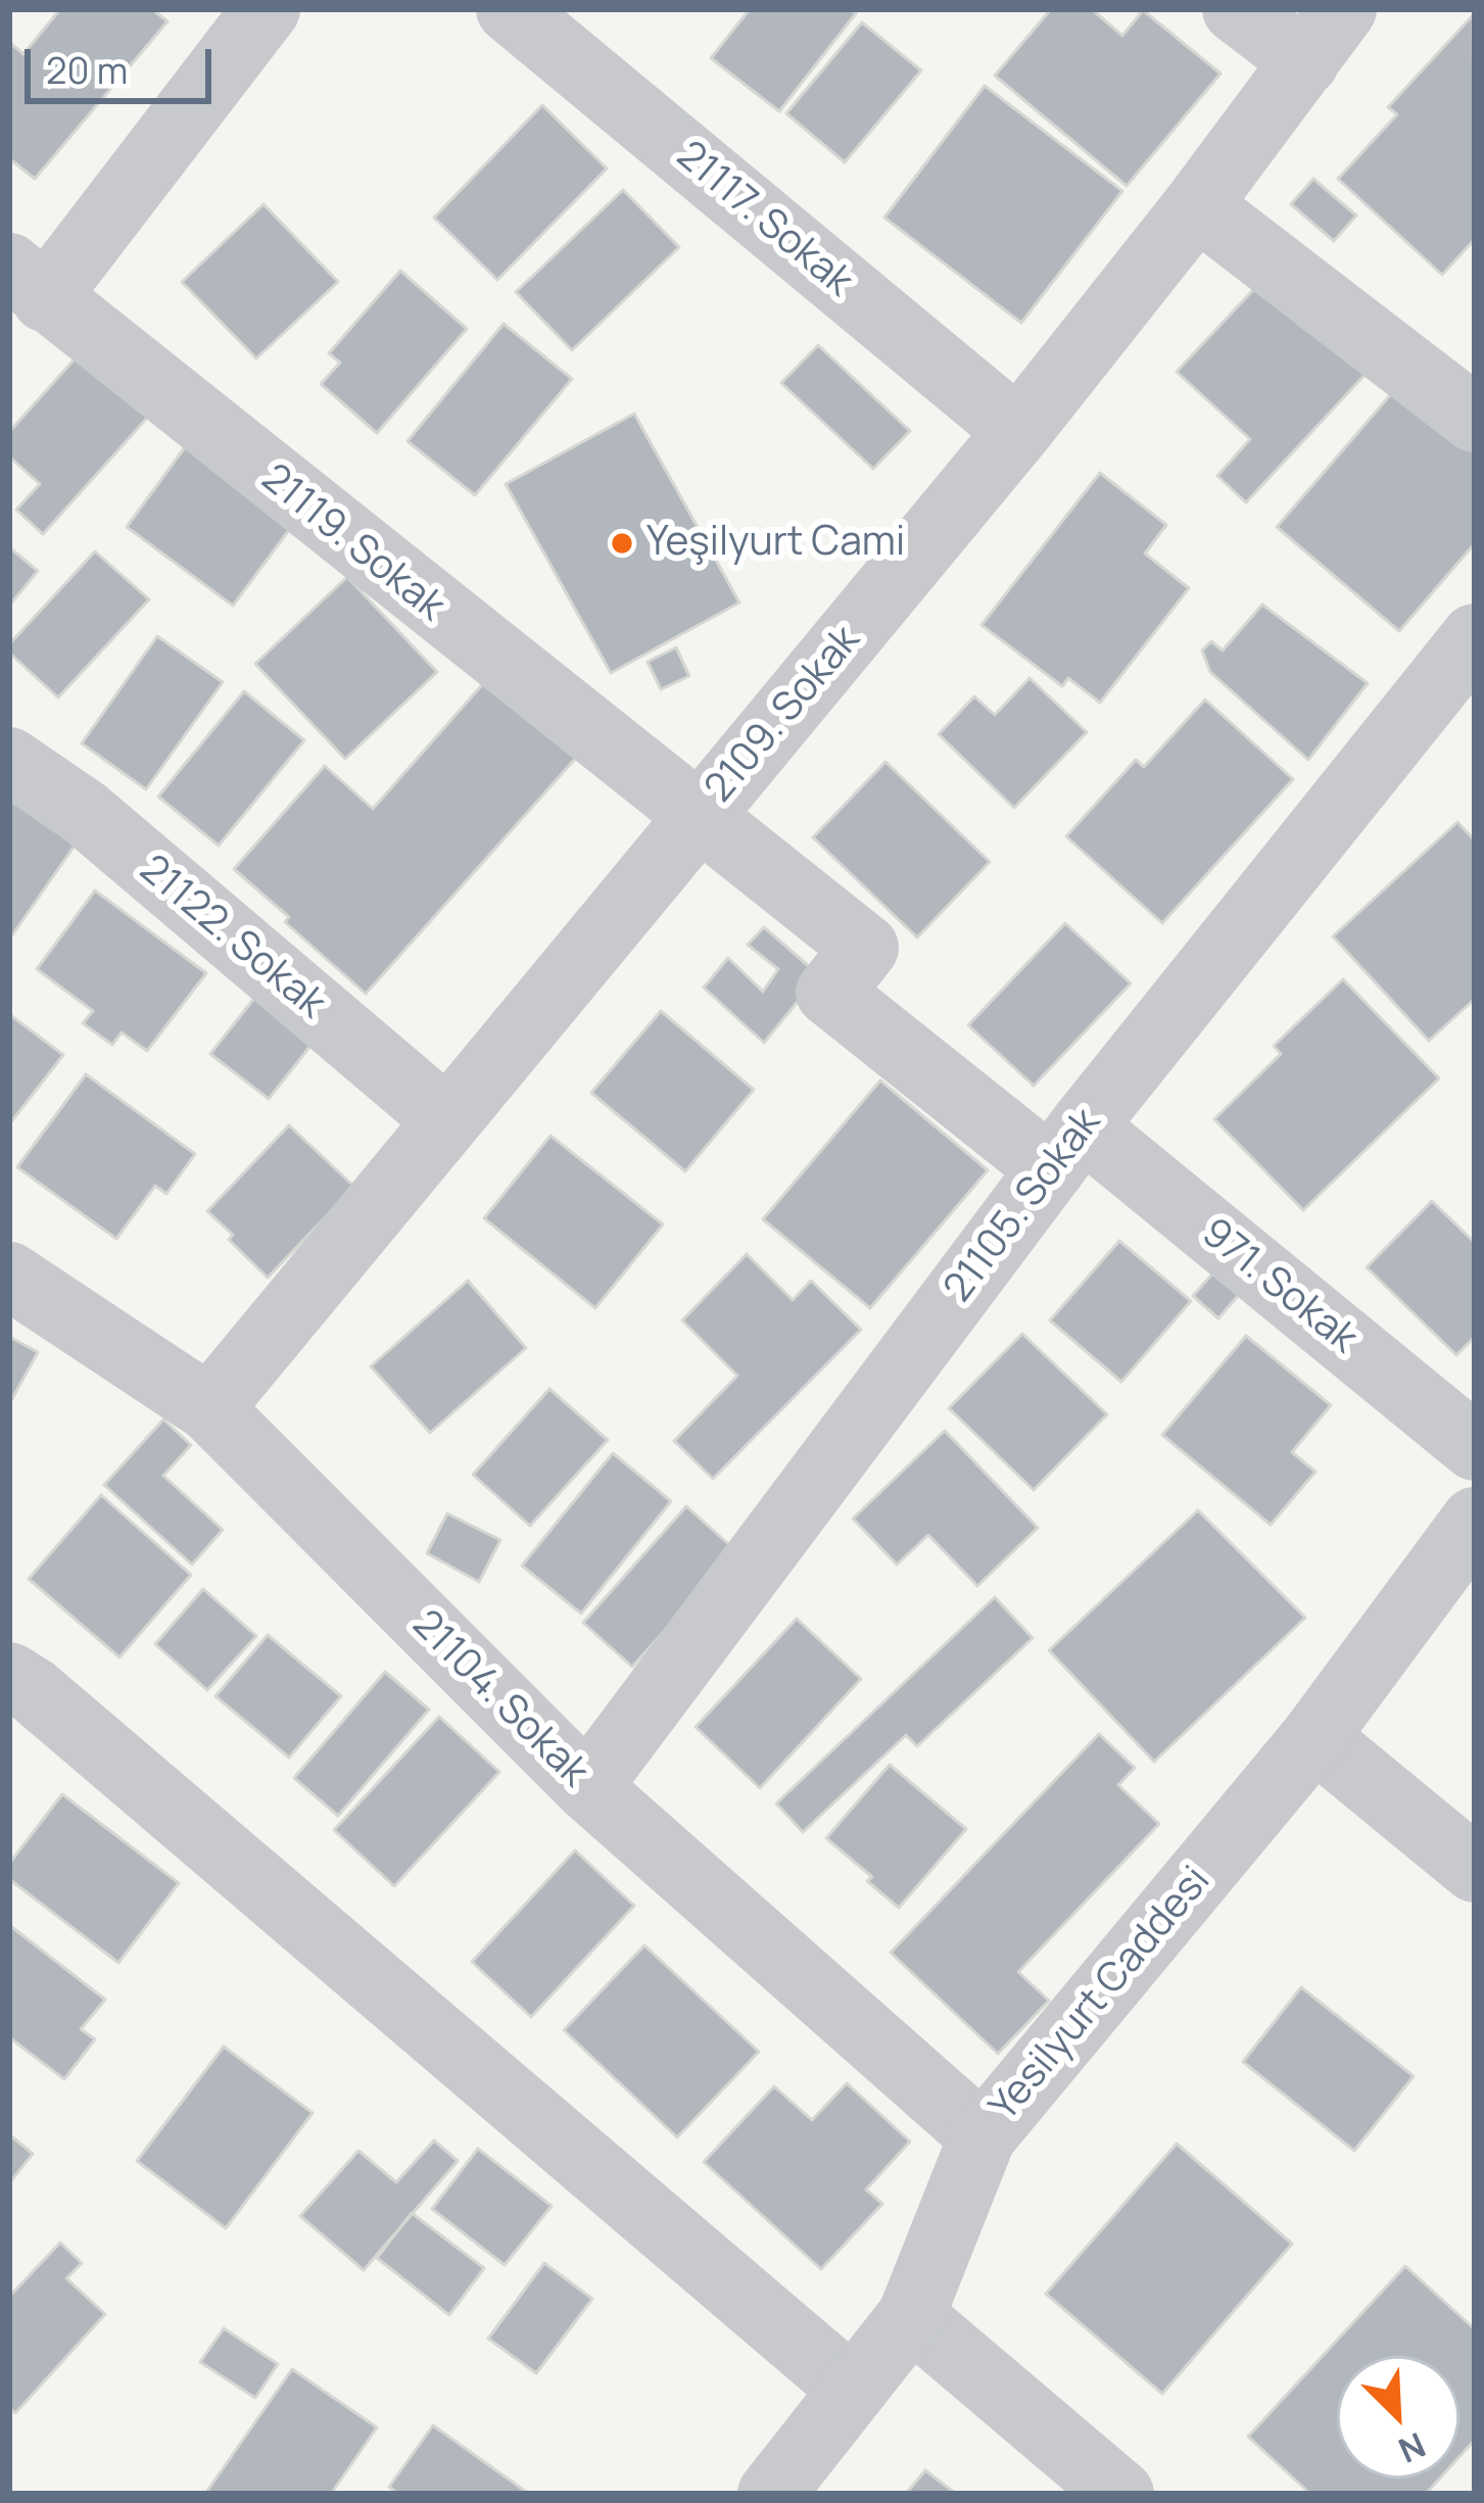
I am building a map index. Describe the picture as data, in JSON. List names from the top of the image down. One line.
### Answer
{"streets":{"street":["21117. Sokak","21119. Sokak","2109. Sokak","21122. Sokak","21105. Sokak","971. Sokak","21104. Sokak","Yesilyurt Caddesi"]},"crossings":[["21117. Sokak","2109. Sokak"],["21119. Sokak","2109. Sokak"],["21119. Sokak","21105. Sokak"],["21119. Sokak","971. Sokak"],["2109. Sokak","21122. Sokak"],["2109. Sokak","21104. Sokak"],["21105. Sokak","971. Sokak"],["21105. Sokak","21104. Sokak"],["21104. Sokak","Yesilyurt Caddesi"]],"places":["Yeşilyurt Cami"],"scale_bar":"20 m","north":"bottom right"}
